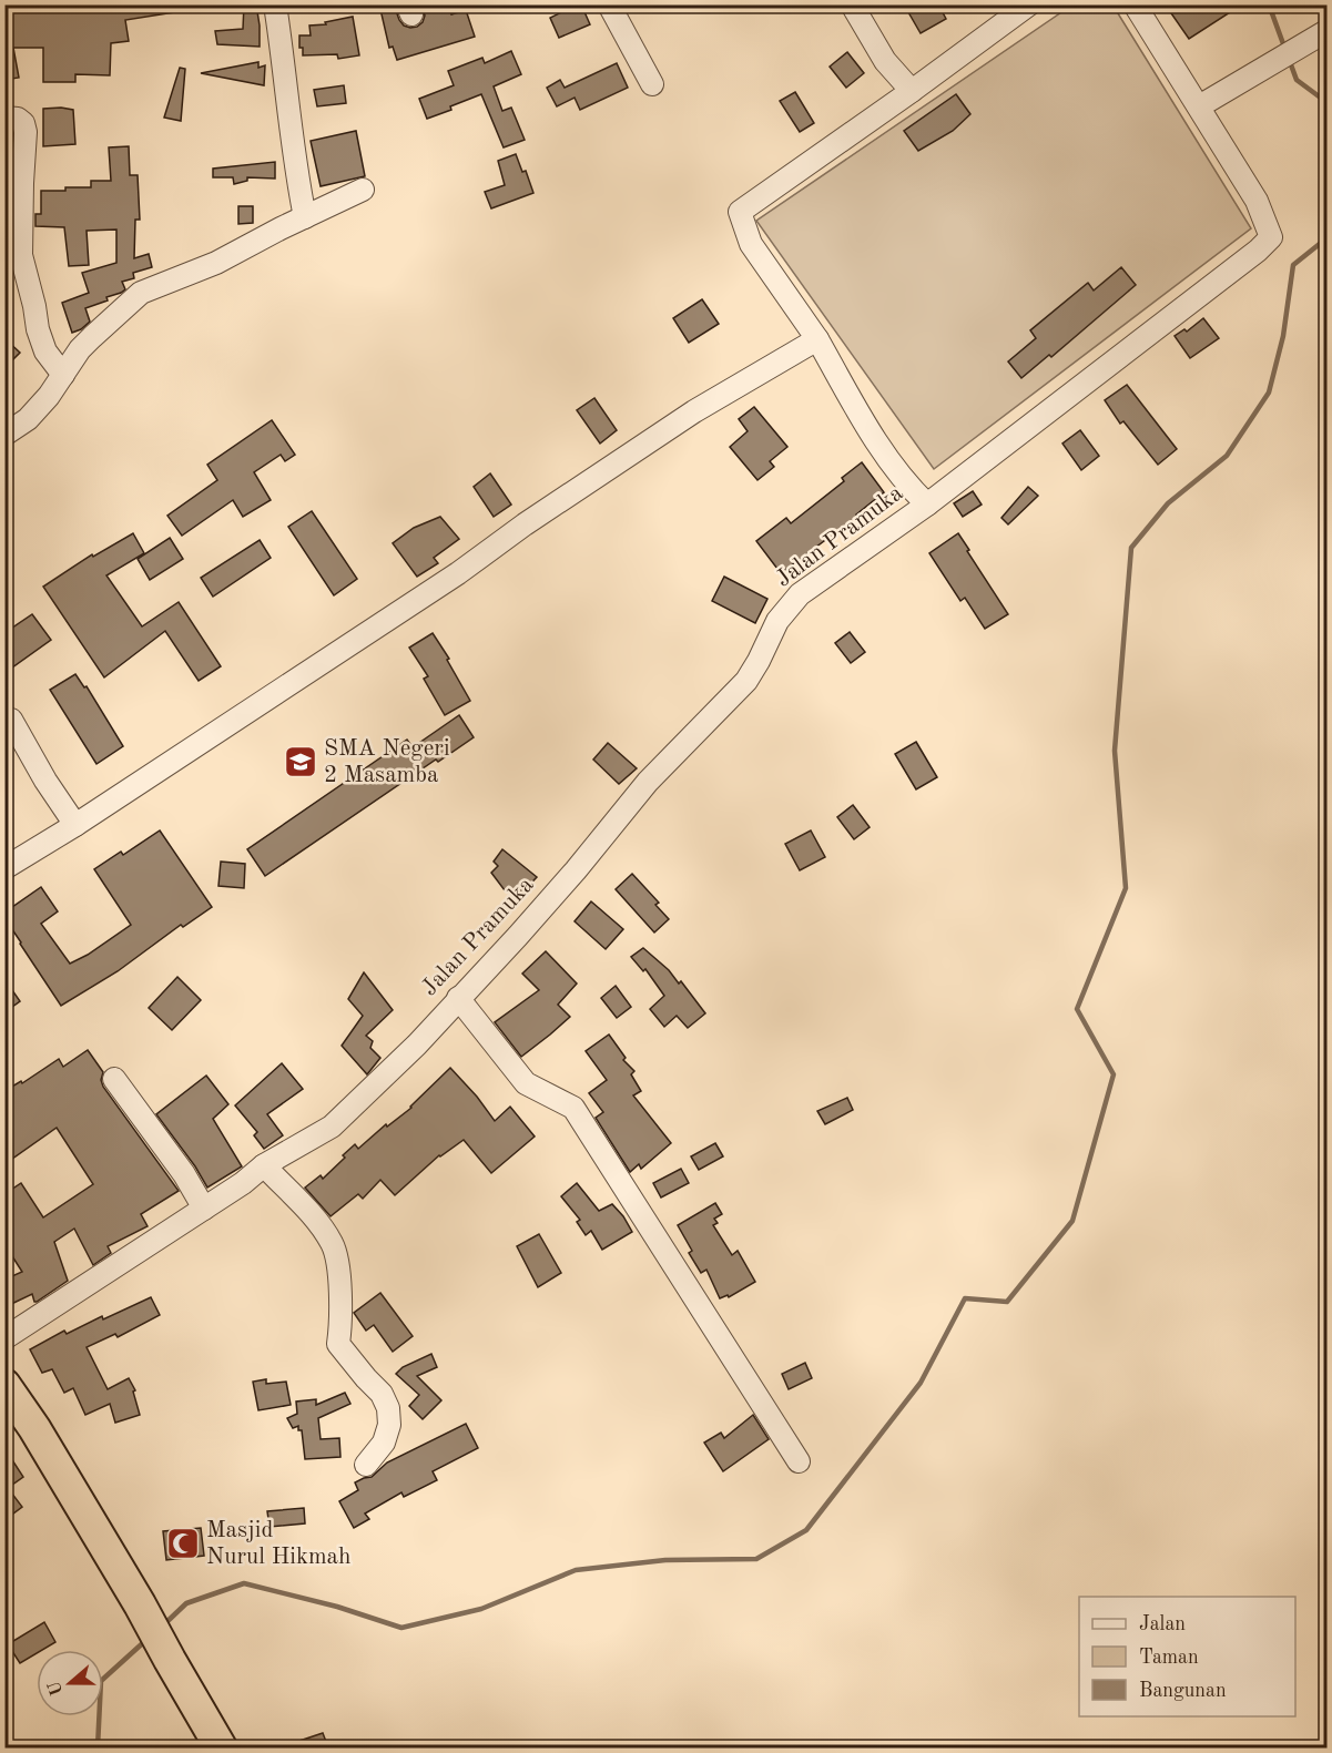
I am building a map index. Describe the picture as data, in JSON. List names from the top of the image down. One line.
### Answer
{"streets":{"street":["Jalan Pramuka"]},"places":{"school or university":["SMA Negeri 2 Masamba"],"mosque":["Masjid Nurul Hikmah"]},"legend":["Jalan","Taman","Bangunan"],"north":"left"}
